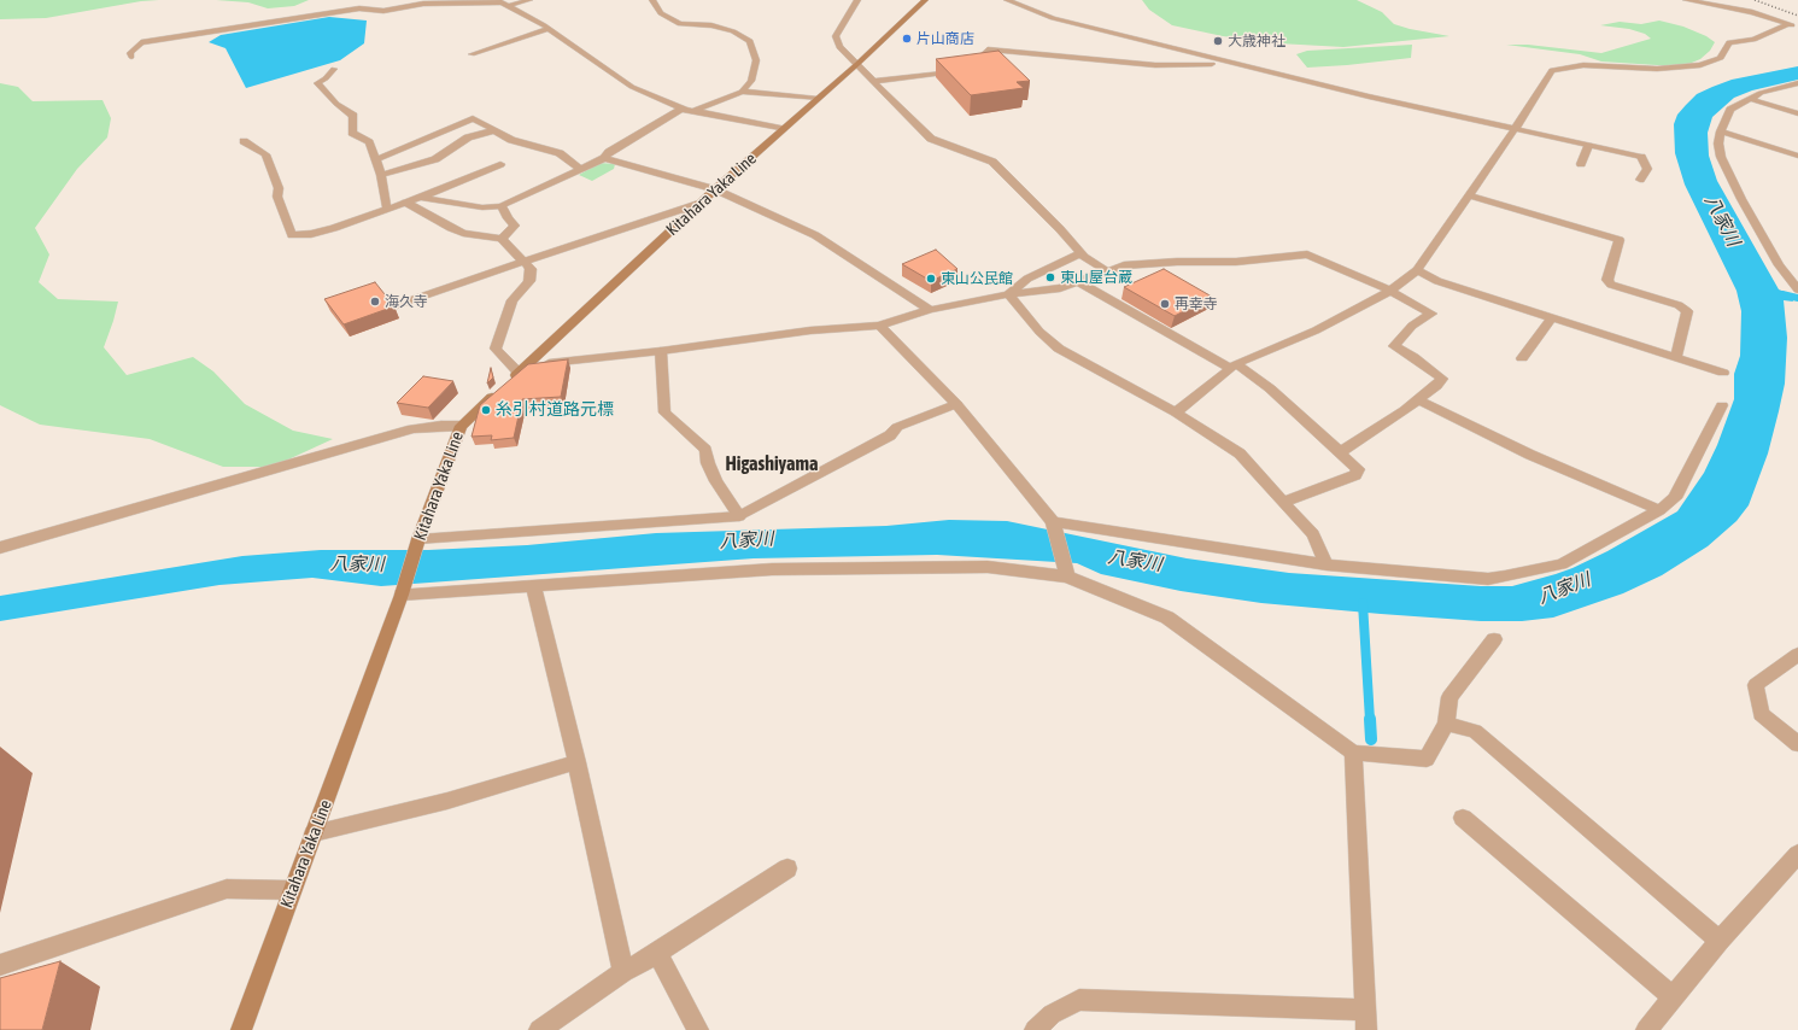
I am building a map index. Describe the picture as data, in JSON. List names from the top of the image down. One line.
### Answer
{"streets":{"main road":["Kitahara Yaka Line"]},"districts":["Higashiyama"],"water":["八家川"],"places":["片山商店","大歳神社","東山屋台蔵","東山公民館","海久寺","再幸寺","糸引村道路元標"]}
